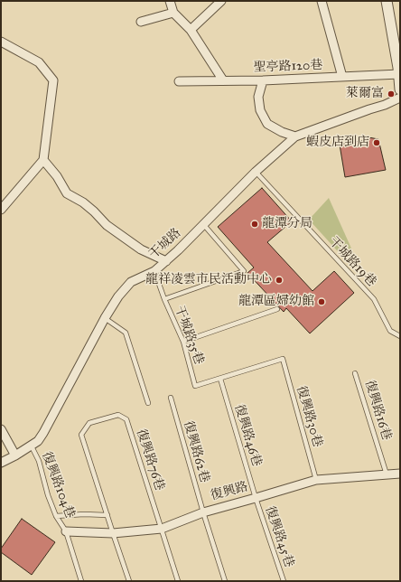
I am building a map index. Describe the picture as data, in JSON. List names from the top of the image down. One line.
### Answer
{"streets":{"street":["聖亭路120巷","干城路","復興路"],"lane":["干城路19巷","干城路35巷","復興路16巷","復興路30巷","復興路46巷","復興路62巷","復興路76巷","復興路104巷","復興路45巷"]},"crossings":[["干城路","干城路19巷"],["干城路","干城路35巷"],["干城路","復興路104巷"],["干城路35巷","復興路30巷"],["干城路35巷","復興路46巷"],["復興路16巷","復興路"],["復興路30巷","復興路46巷"],["復興路30巷","復興路"],["復興路46巷","復興路"],["復興路46巷","復興路45巷"],["復興路62巷","復興路"],["復興路76巷","復興路"],["復興路104巷","復興路"],["復興路","復興路45巷"]],"places":["萊爾富","蝦皮店到店","龍潭分局","龍祥凌雲市民活動中心","龍潭區婦幼館"]}
